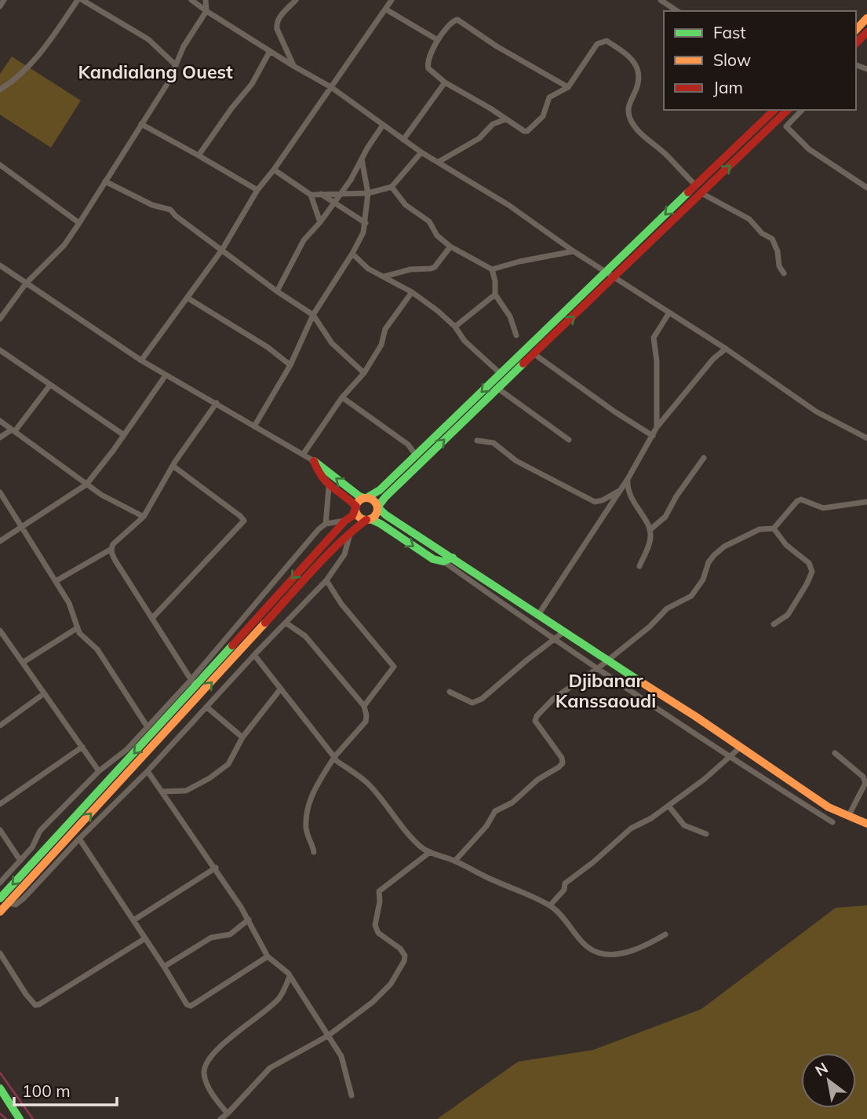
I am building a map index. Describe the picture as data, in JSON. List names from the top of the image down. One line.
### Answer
{"districts":["Kandialang Ouest","Djibanar Kanssaoudi"],"legend":["Fast","Slow","Jam"],"scale_bar":"100 m","north":"top left"}
